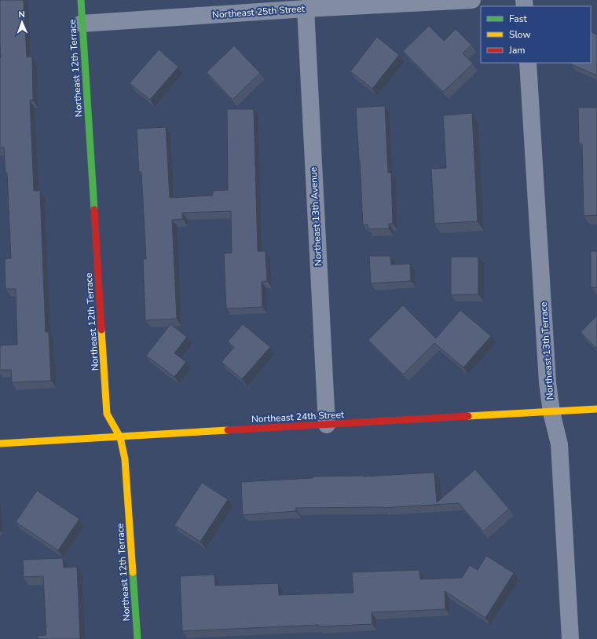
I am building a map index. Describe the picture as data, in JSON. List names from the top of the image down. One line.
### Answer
{"streets":{"street":["Northeast 25th Street","Northeast 12th Terrace","Northeast 13th Avenue","Northeast 13th Terrace","Northeast 24th Street"]},"crossings":[["Northeast 25th Street","Northeast 12th Terrace"],["Northeast 25th Street","Northeast 13th Avenue"],["Northeast 12th Terrace","Northeast 24th Street"],["Northeast 13th Avenue","Northeast 24th Street"],["Northeast 13th Terrace","Northeast 24th Street"]],"legend":["Fast","Slow","Jam"],"north":"top"}
